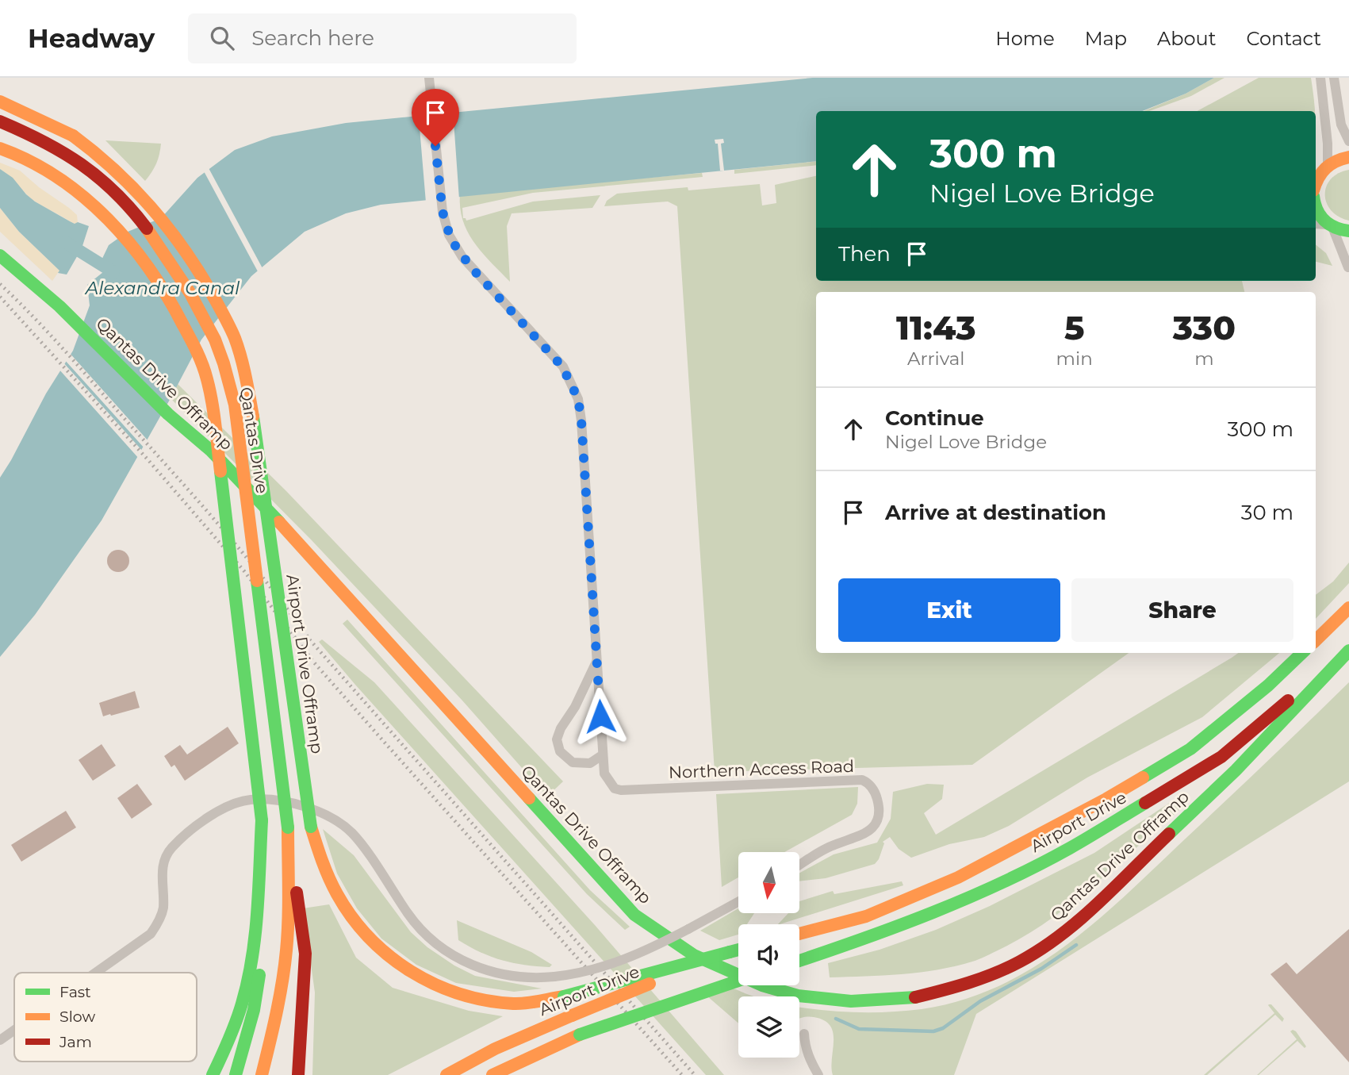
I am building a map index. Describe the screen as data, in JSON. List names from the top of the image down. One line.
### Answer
{"streets":{"main road":["Qantas Drive Offramp","Qantas Drive","Airport Drive Offramp","Airport Drive"],"street":["Northern Access Road"]},"crossings":[["Qantas Drive Offramp","Airport Drive"],["Airport Drive Offramp","Airport Drive"]],"water":["Alexandra Canal"],"legend":["Fast","Slow","Jam"],"north":"bottom","page":{"header":"Headway","search":"Search here","nav":["Home","Map","About","Contact"],"turn":["300 m","Nigel Love Bridge"],"then":"Then","eta":["11:43","Arrival","5","min","330","m"],"list":[{"name":"Continue","note":"Nigel Love Bridge","value":"300 m"},{"name":"Arrive at destination","value":"30 m"}],"buttons":["Exit","Share"]}}
